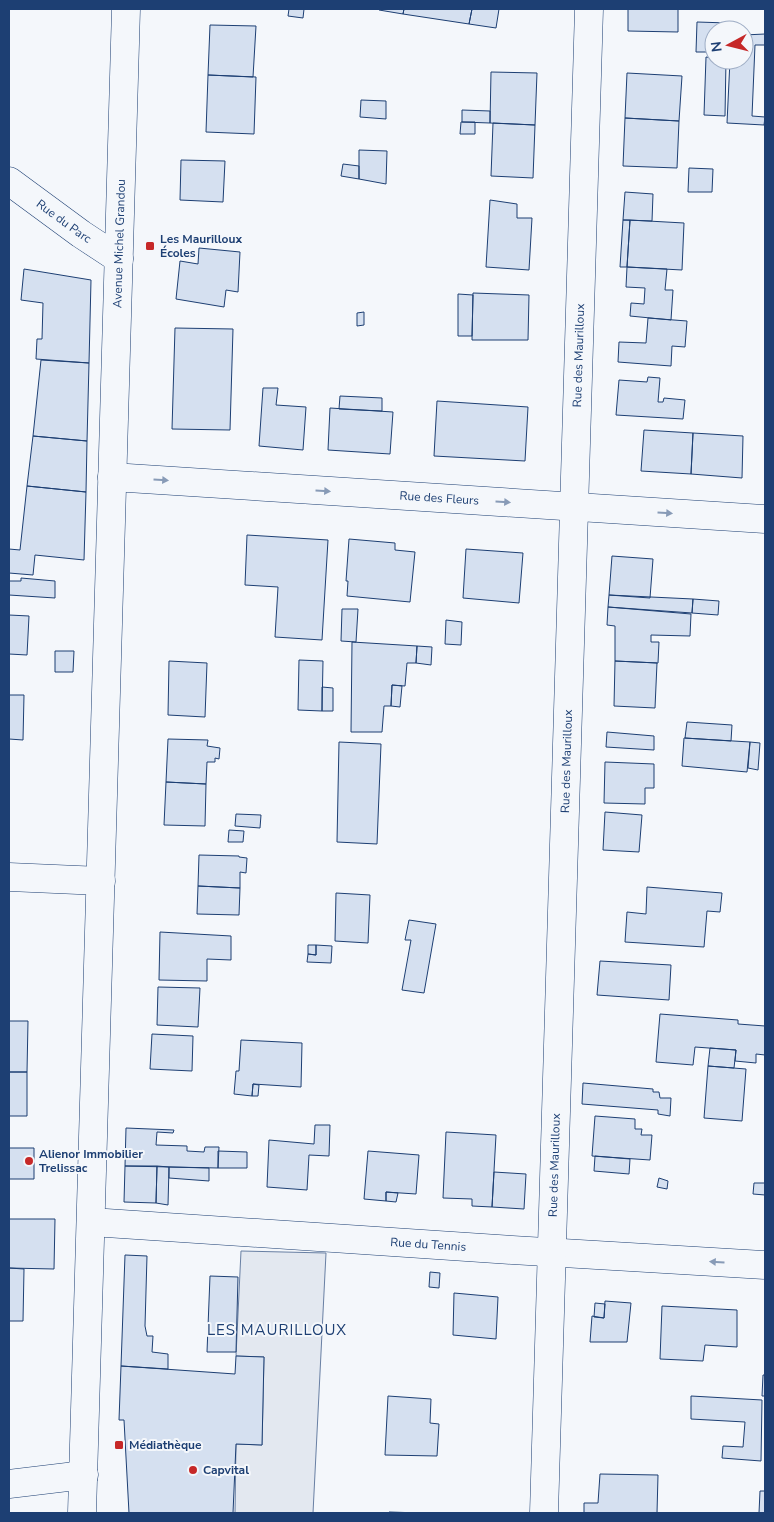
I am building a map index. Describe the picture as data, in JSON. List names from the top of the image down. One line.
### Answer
{"streets":{"street":["Rue du Parc","Avenue Michel Grandou","Rue des Maurilloux","Rue des Fleurs","Rue du Tennis"]},"crossings":[["Rue du Parc","Avenue Michel Grandou"],["Avenue Michel Grandou","Rue des Fleurs"],["Avenue Michel Grandou","Rue du Tennis"],["Rue des Maurilloux","Rue des Fleurs"],["Rue des Maurilloux","Rue du Tennis"]],"one_way":["Rue des Fleurs"],"districts":["LES MAURILLOUX"],"places":{"transit":["Les Maurilloux Écoles","Médiathèque"],"other":["Alienor Immobilier Trelissac","Capvital"]},"north":"left"}
